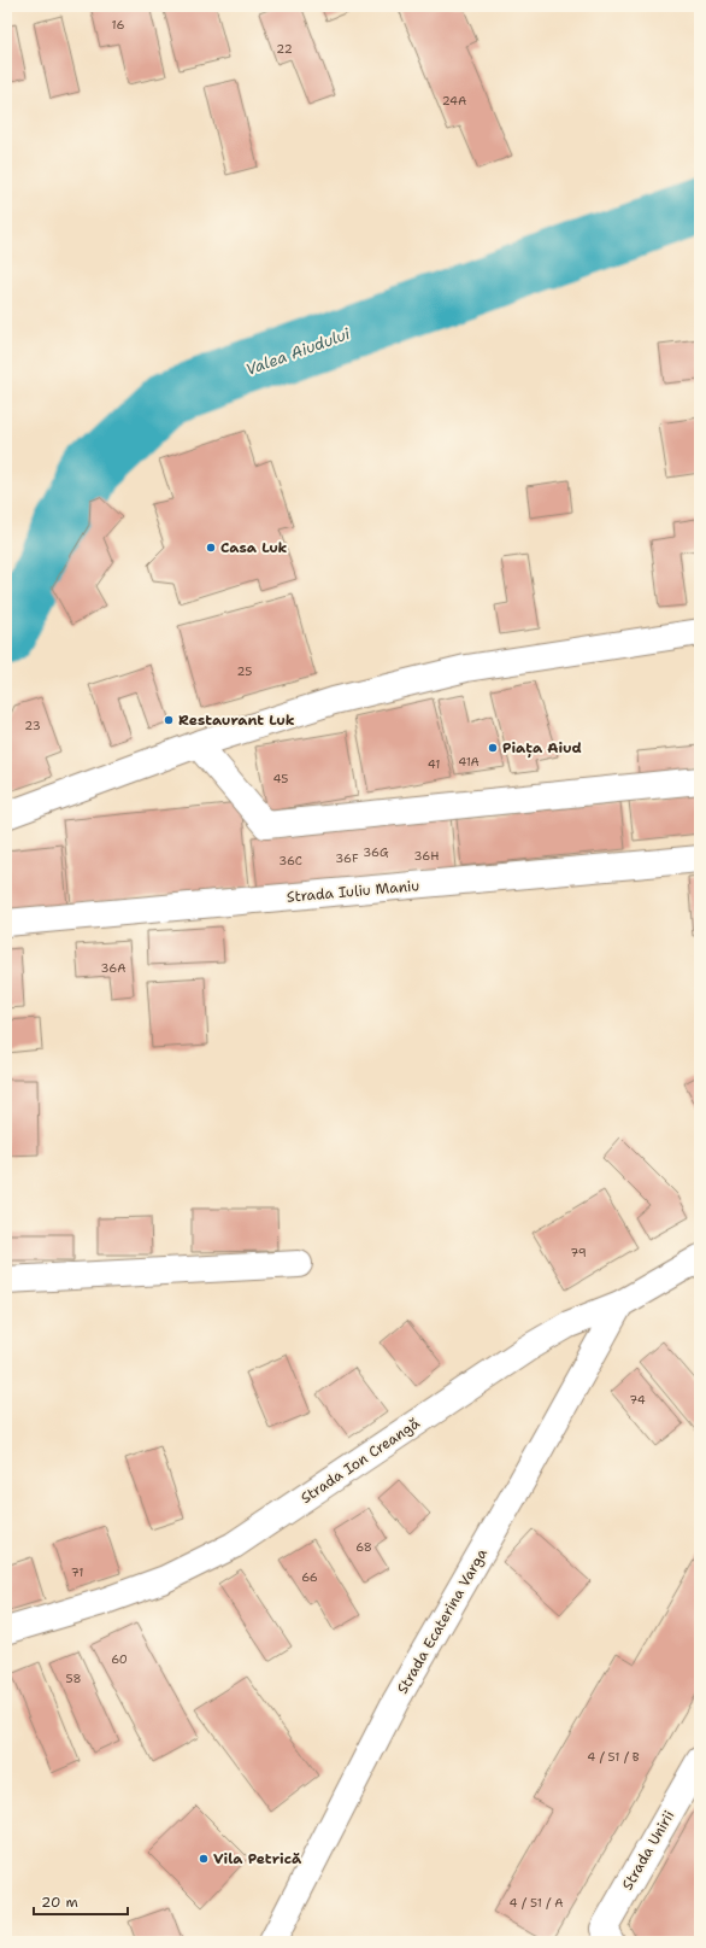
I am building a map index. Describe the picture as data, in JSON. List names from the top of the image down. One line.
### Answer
{"streets":{"street":["Strada Iuliu Maniu","Strada Ion Creangă","Strada Ecaterina Varga","Strada Unirii"]},"crossings":[["Strada Ion Creangă","Strada Ecaterina Varga"]],"water":["Valea Aiudului"],"places":["Casa Luk","Restaurant Luk","Piața Aiud","Vila Petrică"],"house_numbers":["16","22","24A","25","23","41A","41","45","36G","36H","36F","36C","36A","79","74","68","71","66","60","58","4 / 51 / B","4 / 51 / A"],"scale_bar":"20 m"}
